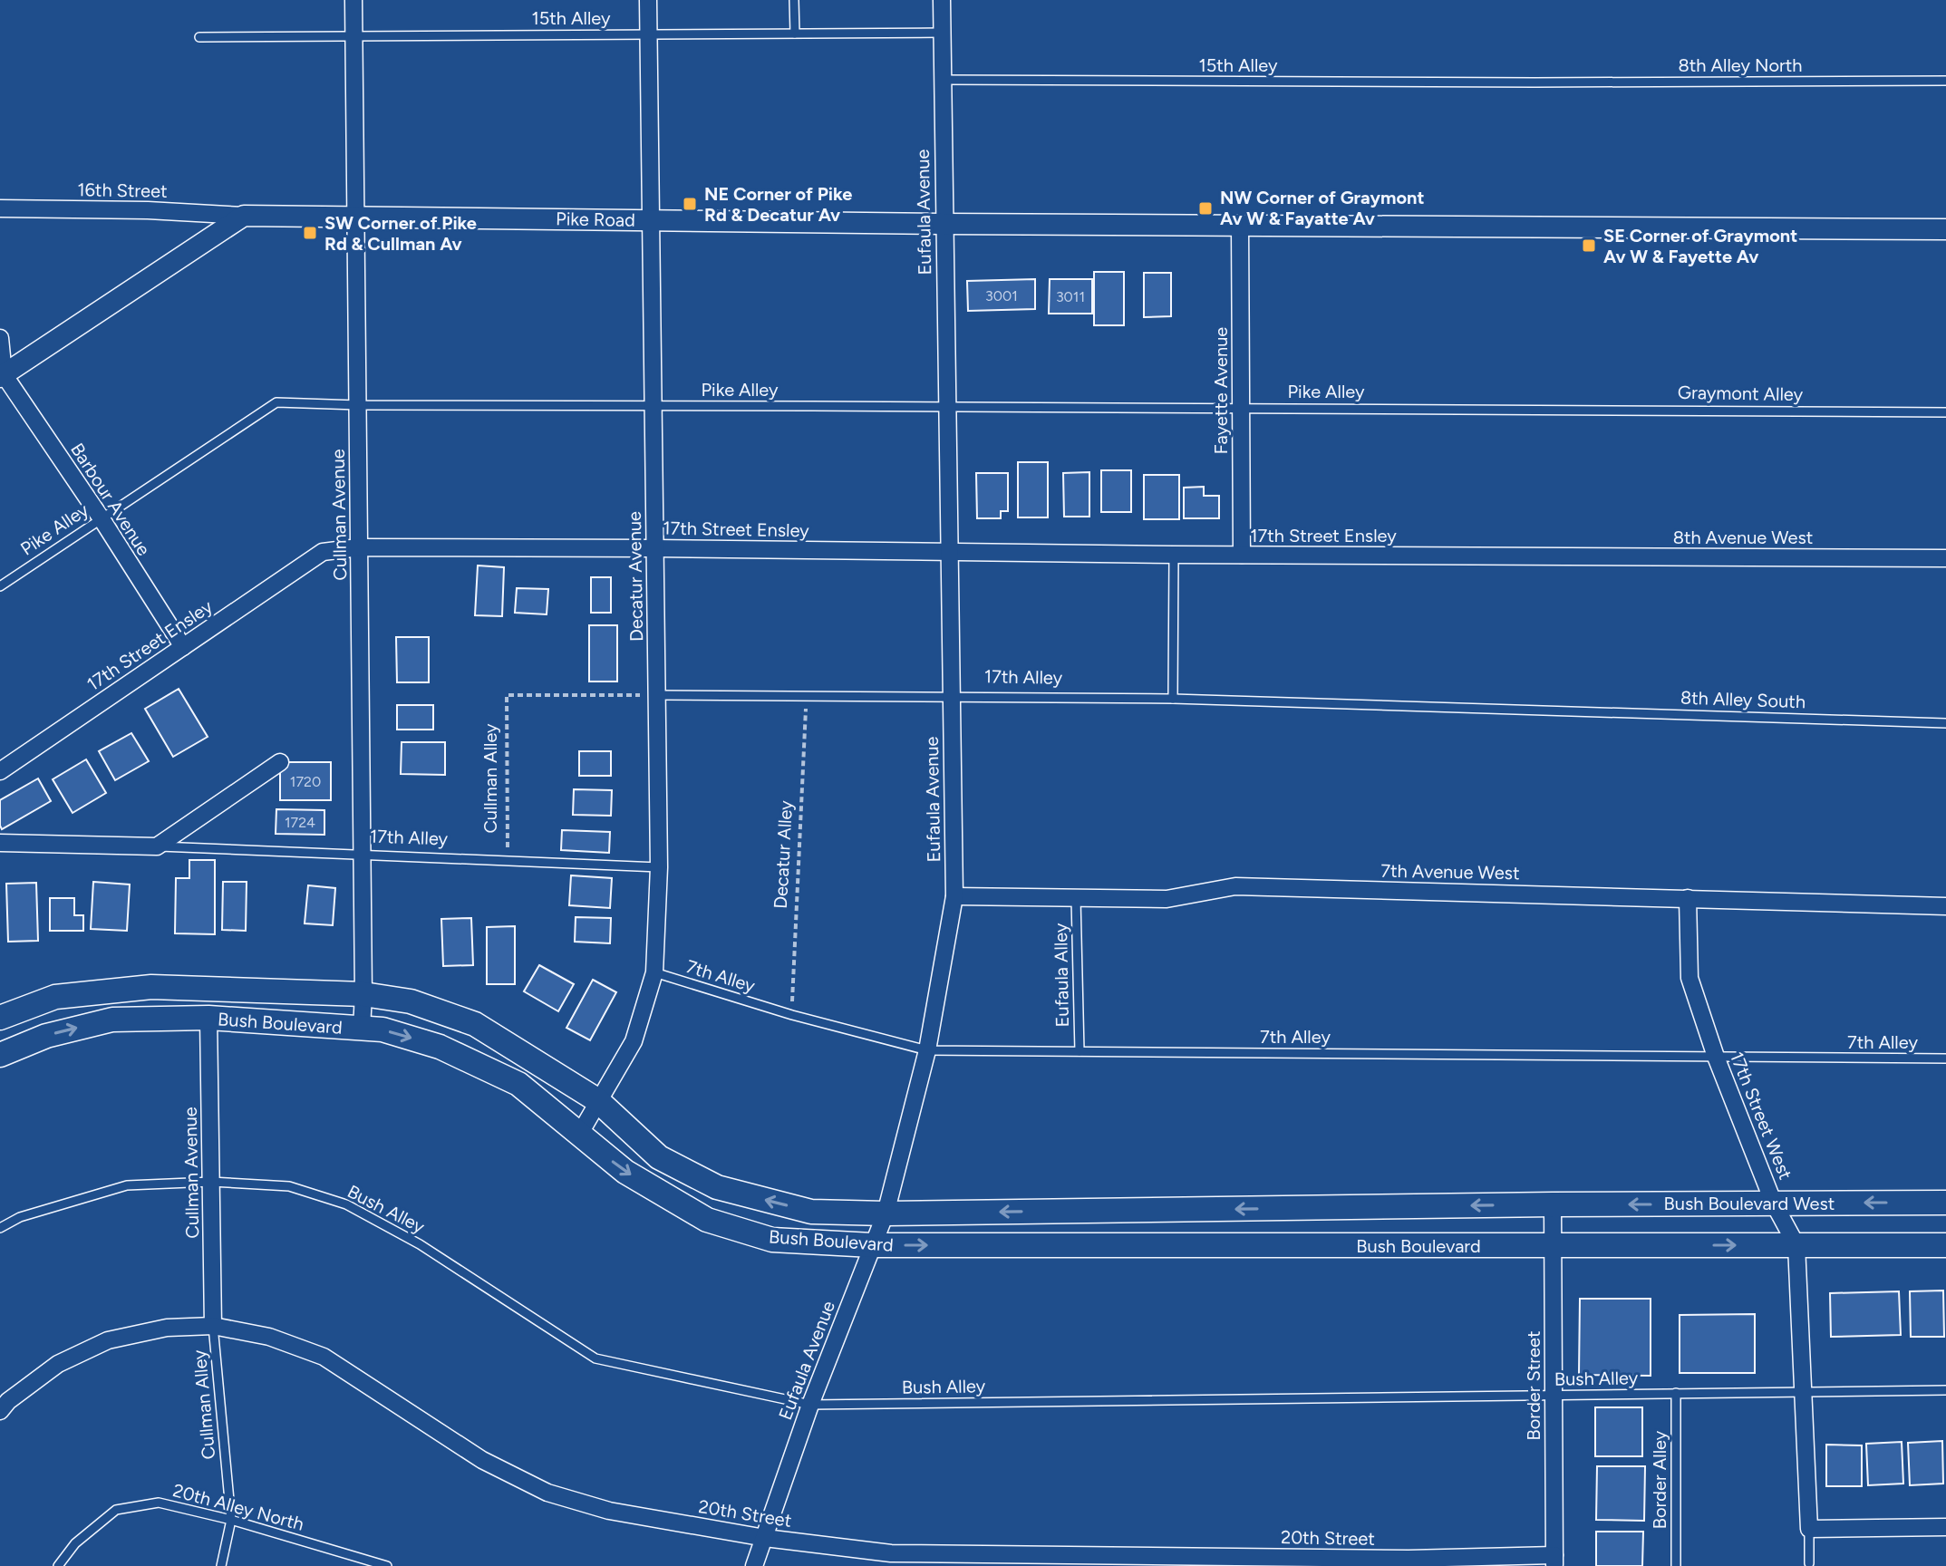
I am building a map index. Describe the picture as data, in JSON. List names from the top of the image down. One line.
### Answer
{"streets":{"main road":["Bush Boulevard","Bush Boulevard West"],"street":["16th Street","Eufaula Avenue","Pike Road","Fayette Avenue","Barbour Avenue","Cullman Avenue","17th Street Ensley","8th Avenue West","Decatur Avenue","17th Alley","7th Avenue West","17th Street West","Border Street","20th Street"],"lane":["15th Alley","8th Alley North","Pike Alley","Graymont Alley","8th Alley South","Cullman Alley","Eufaula Alley","7th Alley","Bush Alley","Border Alley","20th Alley North"],"path":["Decatur Alley"]},"crossings":[["15th Alley","8th Alley North"],["15th Alley","Eufaula Avenue"],["15th Alley","Cullman Avenue"],["15th Alley","Decatur Avenue"],["16th Street","Pike Road"],["Eufaula Avenue","Pike Road"],["Eufaula Avenue","Pike Alley"],["Eufaula Avenue","17th Street Ensley"],["Eufaula Avenue","17th Alley"],["Eufaula Avenue","7th Avenue West"],["Eufaula Avenue","7th Alley"],["Eufaula Avenue","Bush Boulevard"],["Eufaula Avenue","Bush Alley"],["Eufaula Avenue","20th Street"],["Pike Road","Fayette Avenue"],["Pike Road","Cullman Avenue"],["Pike Road","Decatur Avenue"],["Pike Alley","Fayette Avenue"],["Pike Alley","Graymont Alley"],["Pike Alley","Barbour Avenue"],["Pike Alley","Cullman Avenue"],["Pike Alley","Decatur Avenue"],["Fayette Avenue","17th Street Ensley"],["Barbour Avenue","17th Street Ensley"],["Cullman Avenue","17th Street Ensley"],["Cullman Avenue","17th Alley"],["Cullman Avenue","Cullman Alley"],["Cullman Avenue","Bush Boulevard"],["Cullman Avenue","Bush Alley"],["Cullman Avenue","20th Street"],["17th Street Ensley","8th Avenue West"],["17th Street Ensley","Decatur Avenue"],["Decatur Avenue","17th Alley"],["Decatur Avenue","Cullman Alley"],["Decatur Avenue","7th Alley"],["Decatur Avenue","Bush Boulevard"],["17th Alley","8th Alley South"],["17th Alley","Cullman Alley"],["17th Alley","Decatur Alley"],["Cullman Alley","20th Alley North"],["Cullman Alley","20th Street"],["Decatur Alley","7th Alley"],["7th Avenue West","Eufaula Alley"],["7th Avenue West","17th Street West"],["Eufaula Alley","7th Alley"],["7th Alley","17th Street West"],["Bush Boulevard","Bush Boulevard West"],["Bush Boulevard","Border Street"],["17th Street West","Bush Boulevard West"],["17th Street West","Bush Alley"],["Bush Boulevard West","Border Street"],["Bush Alley","Border Street"],["Bush Alley","Border Alley"],["Border Street","20th Street"]],"places":{"transit":["NE Corner of Pike Rd & Decatur Av","NW Corner of Graymont Av W & Fayatte Av","SW Corner of Pike Rd & Cullman Av","SE Corner of Graymont Av W & Fayette Av"]},"house_numbers":["3001","3011","1720","1724"]}
